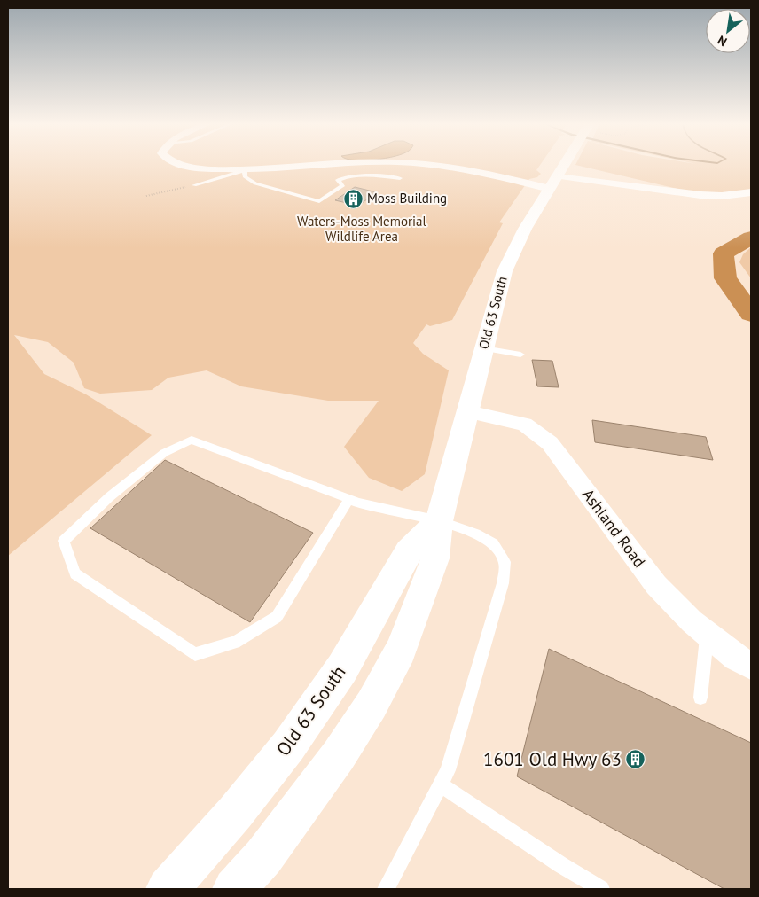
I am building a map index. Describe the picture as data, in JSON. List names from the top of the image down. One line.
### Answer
{"streets":{"main road":["Old 63 South"],"street":["Ashland Road"]},"crossings":[["Old 63 South","Ashland Road"]],"parks":["Waters-Moss Memorial Wildlife Area"],"places":{"building":["Moss Building","1601 Old Hwy 63"]},"north":"bottom left"}
